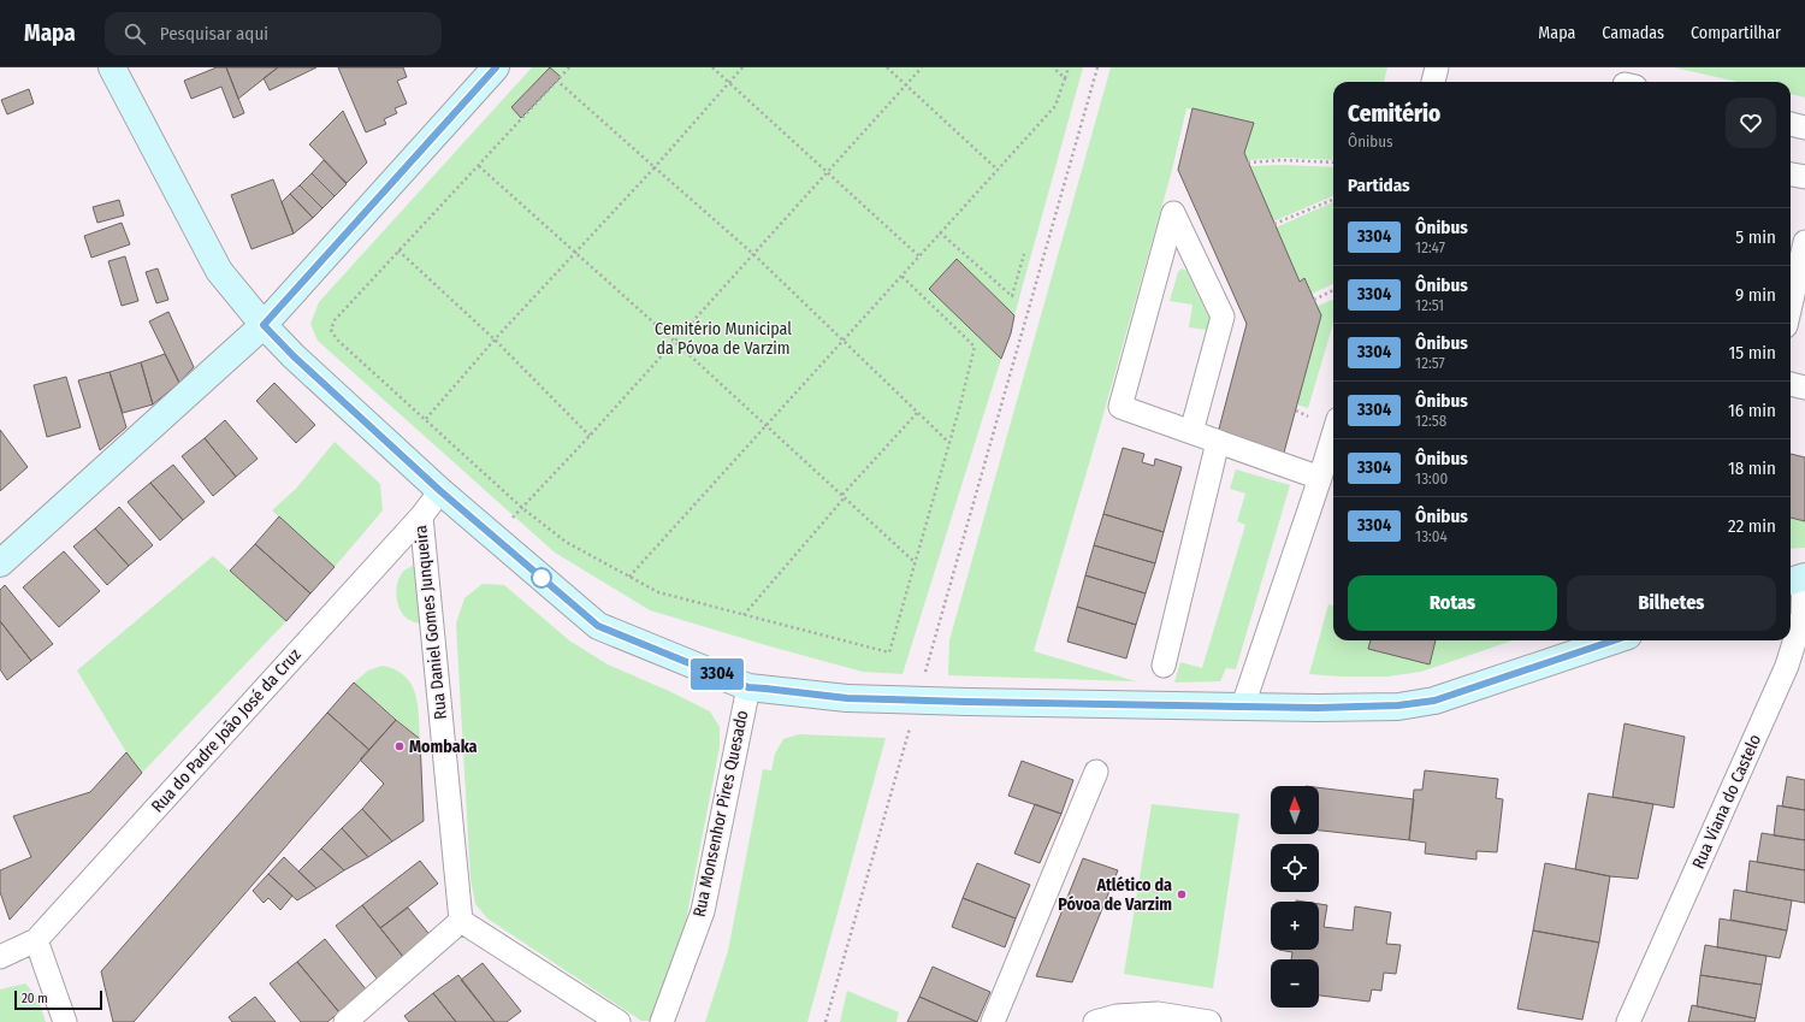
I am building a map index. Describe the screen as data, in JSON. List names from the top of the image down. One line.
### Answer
{"streets":{"street":["Rua Daniel Gomes Junqueira","Rua do Padre João José da Cruz","Rua Viana do Castelo","Rua Monsenhor Pires Quesado"]},"crossings":[["Rua Daniel Gomes Junqueira","Rua do Padre João José da Cruz"]],"parks":["Cemitério Municipal da Póvoa de Varzim"],"places":["Mombaka","Atlético da Póvoa de Varzim"],"lines":["bus line 3304"],"scale_bar":"20 m","north":"top","page":{"header":"Mapa","search":"Pesquisar aqui","nav":["Mapa","Camadas","Compartilhar"],"on_map":"3304","heading":[["Cemitério","Ônibus"],"Partidas"],"list":[{"mark":"3304","name":"Ônibus","note":"12:47","value":"5 min"},{"mark":"3304","name":"Ônibus","note":"12:51","value":"9 min"},{"mark":"3304","name":"Ônibus","note":"12:57","value":"15 min"},{"mark":"3304","name":"Ônibus","note":"12:58","value":"16 min"},{"mark":"3304","name":"Ônibus","note":"13:00","value":"18 min"},{"mark":"3304","name":"Ônibus","note":"13:04","value":"22 min"}],"buttons":["Rotas","Bilhetes"],"map_buttons":["+","−"],"scale":"20 m"}}
